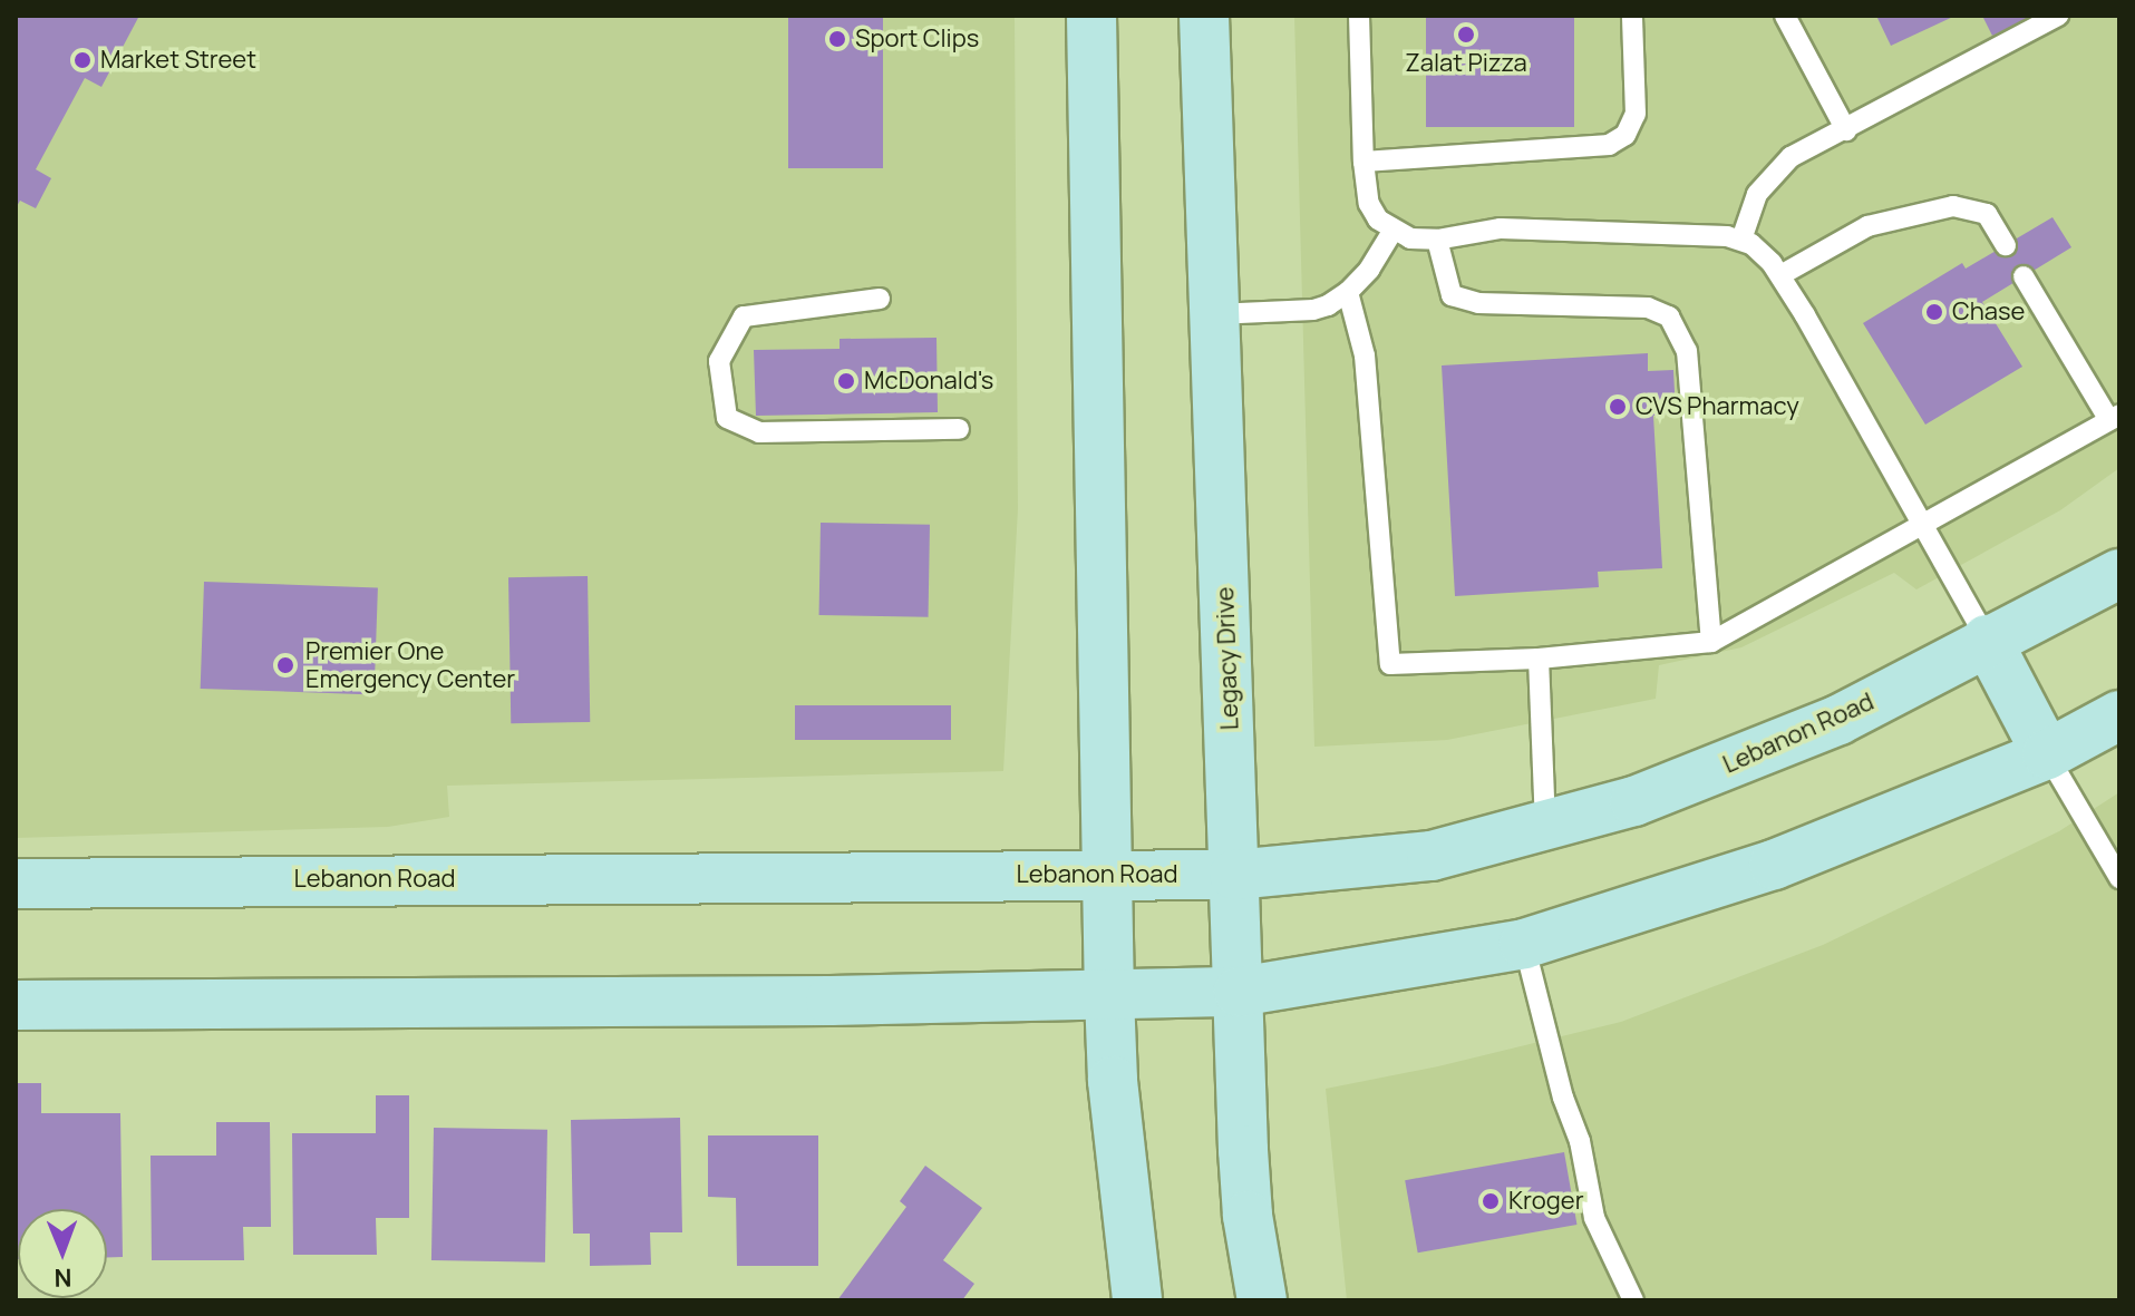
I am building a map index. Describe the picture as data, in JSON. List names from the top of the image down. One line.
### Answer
{"streets":{"main road":["Legacy Drive","Lebanon Road"]},"crossings":[["Legacy Drive","Lebanon Road"]],"places":["Zalat Pizza","Sport Clips","Market Street","Chase","McDonald's","CVS Pharmacy","Premier One Emergency Center","Kroger"],"north":"bottom"}
